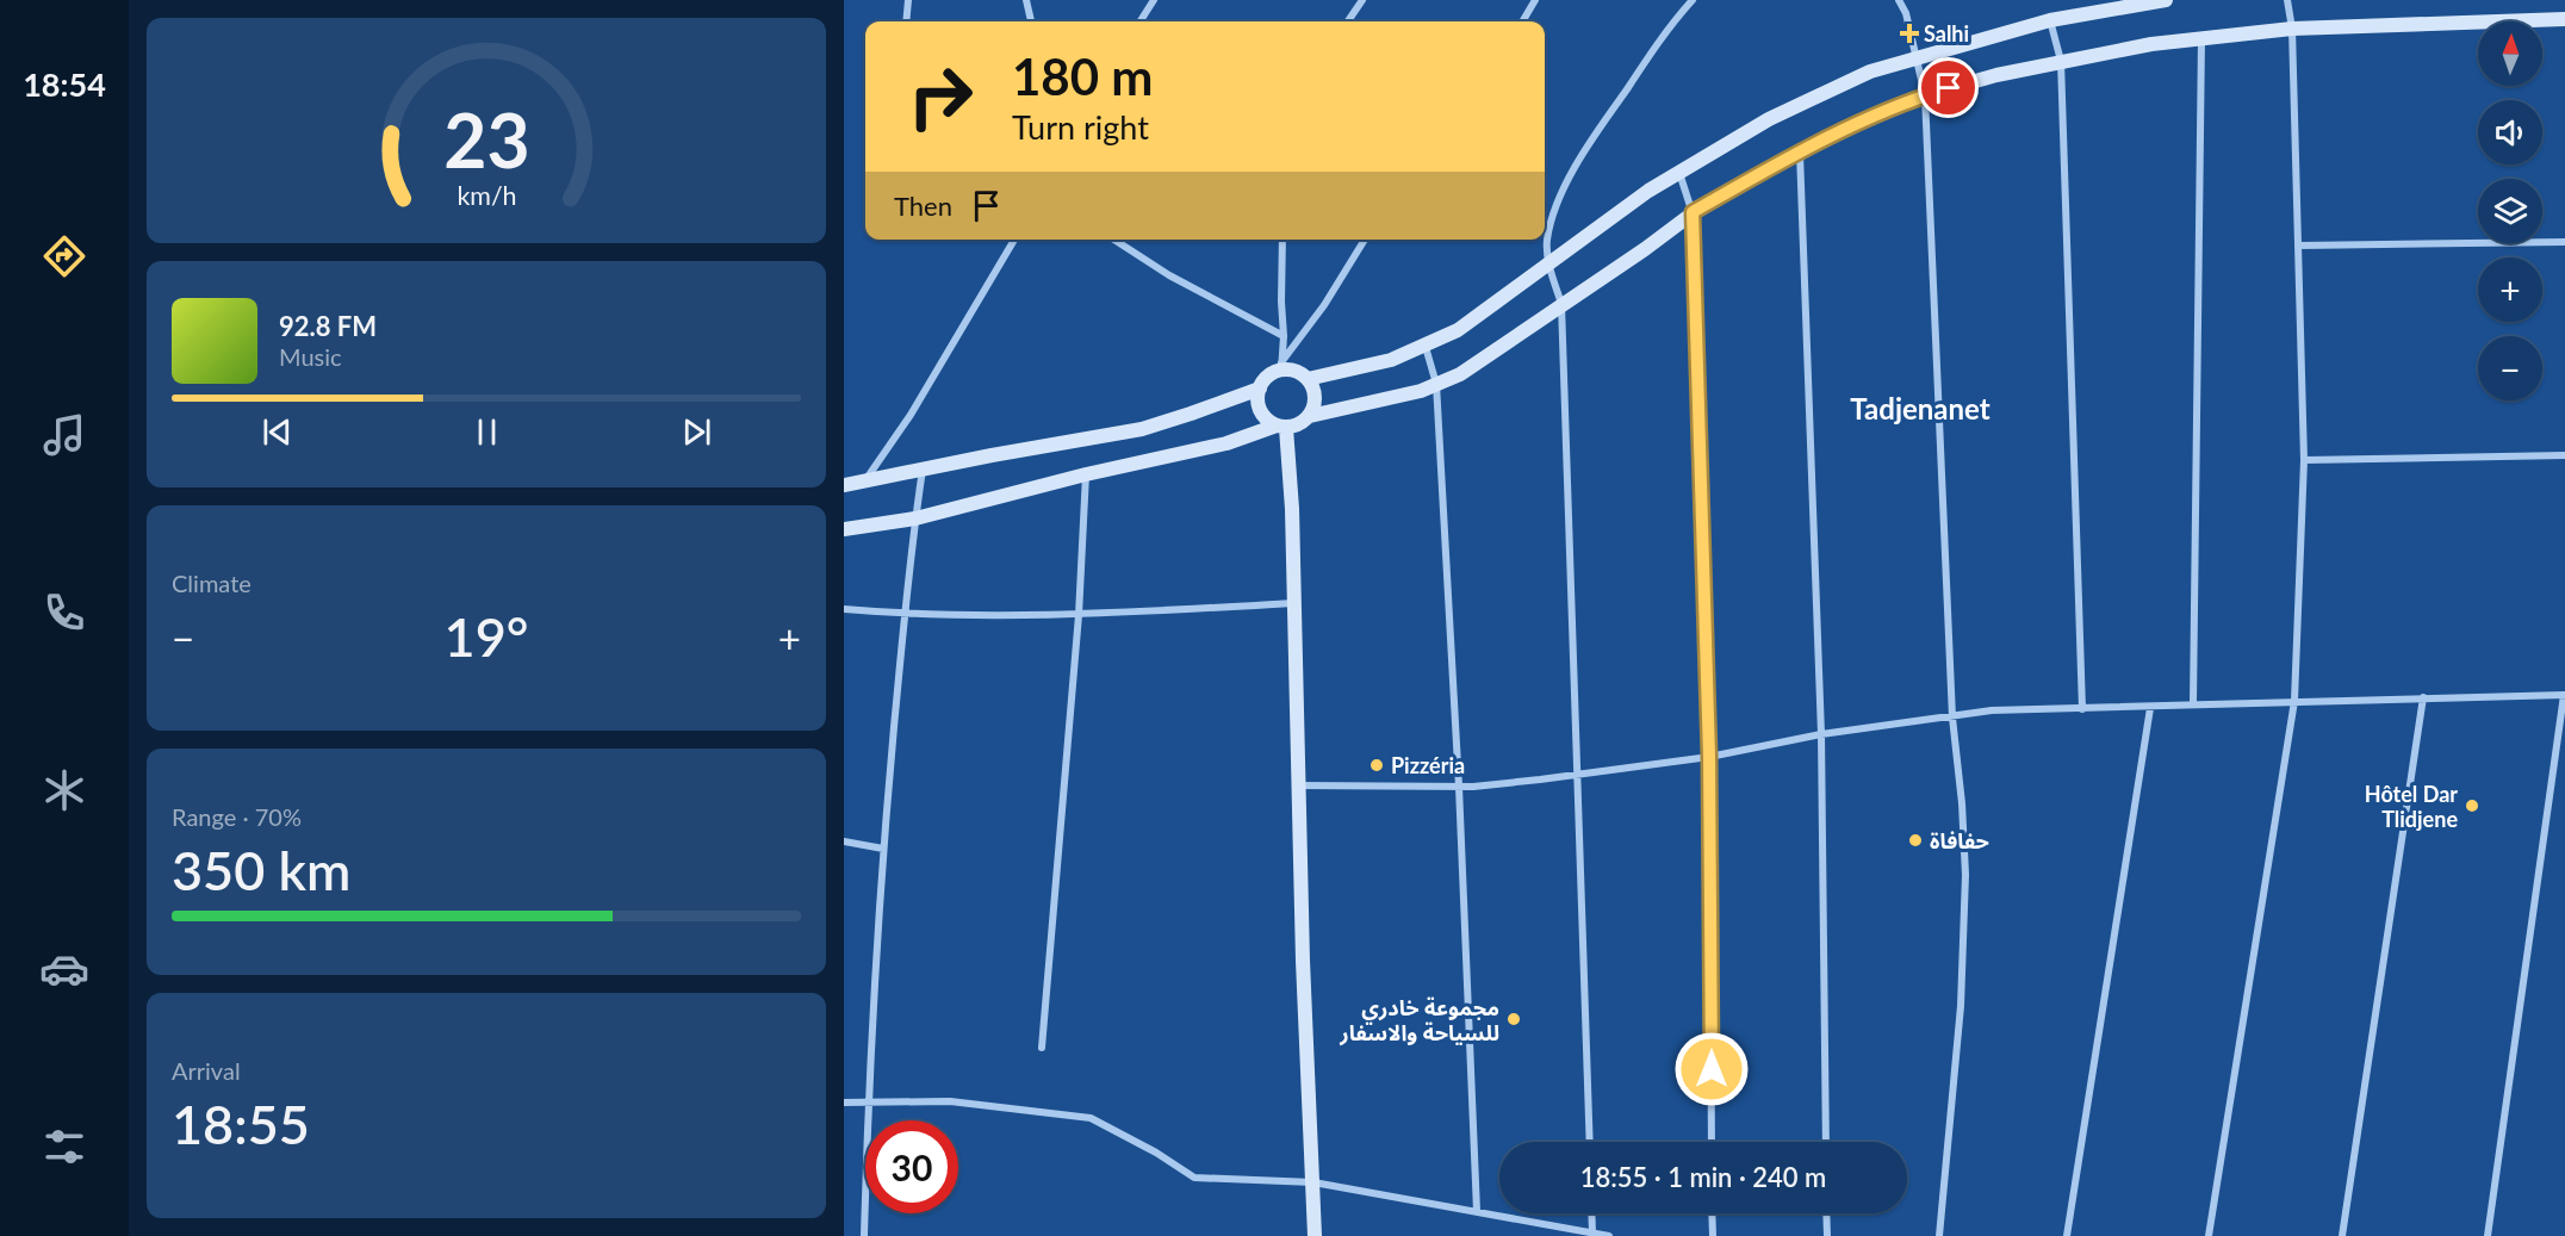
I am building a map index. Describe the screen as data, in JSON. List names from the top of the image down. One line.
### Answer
{"districts":["Tadjenanet"],"places":{"health":["Salhi"],"other":["Pizzéria","Hôtel Dar Tlidjene","حفافاة","مجموعة خادري للسياحة والاسفار"]},"north":"top","page":{"tabs":"18:54","map_buttons":["+","−"],"turn":["180 m","Turn right"],"then":"Then","song":["92.8 FM","Music"],"tile":["Climate",["Range · 70%","350 km"],["Arrival","18:55"]],"heat":["−","19°","+"],"limit":"30","trip":"18:55 · 1 min · 240 m","gauge":["23","km/h"]}}
